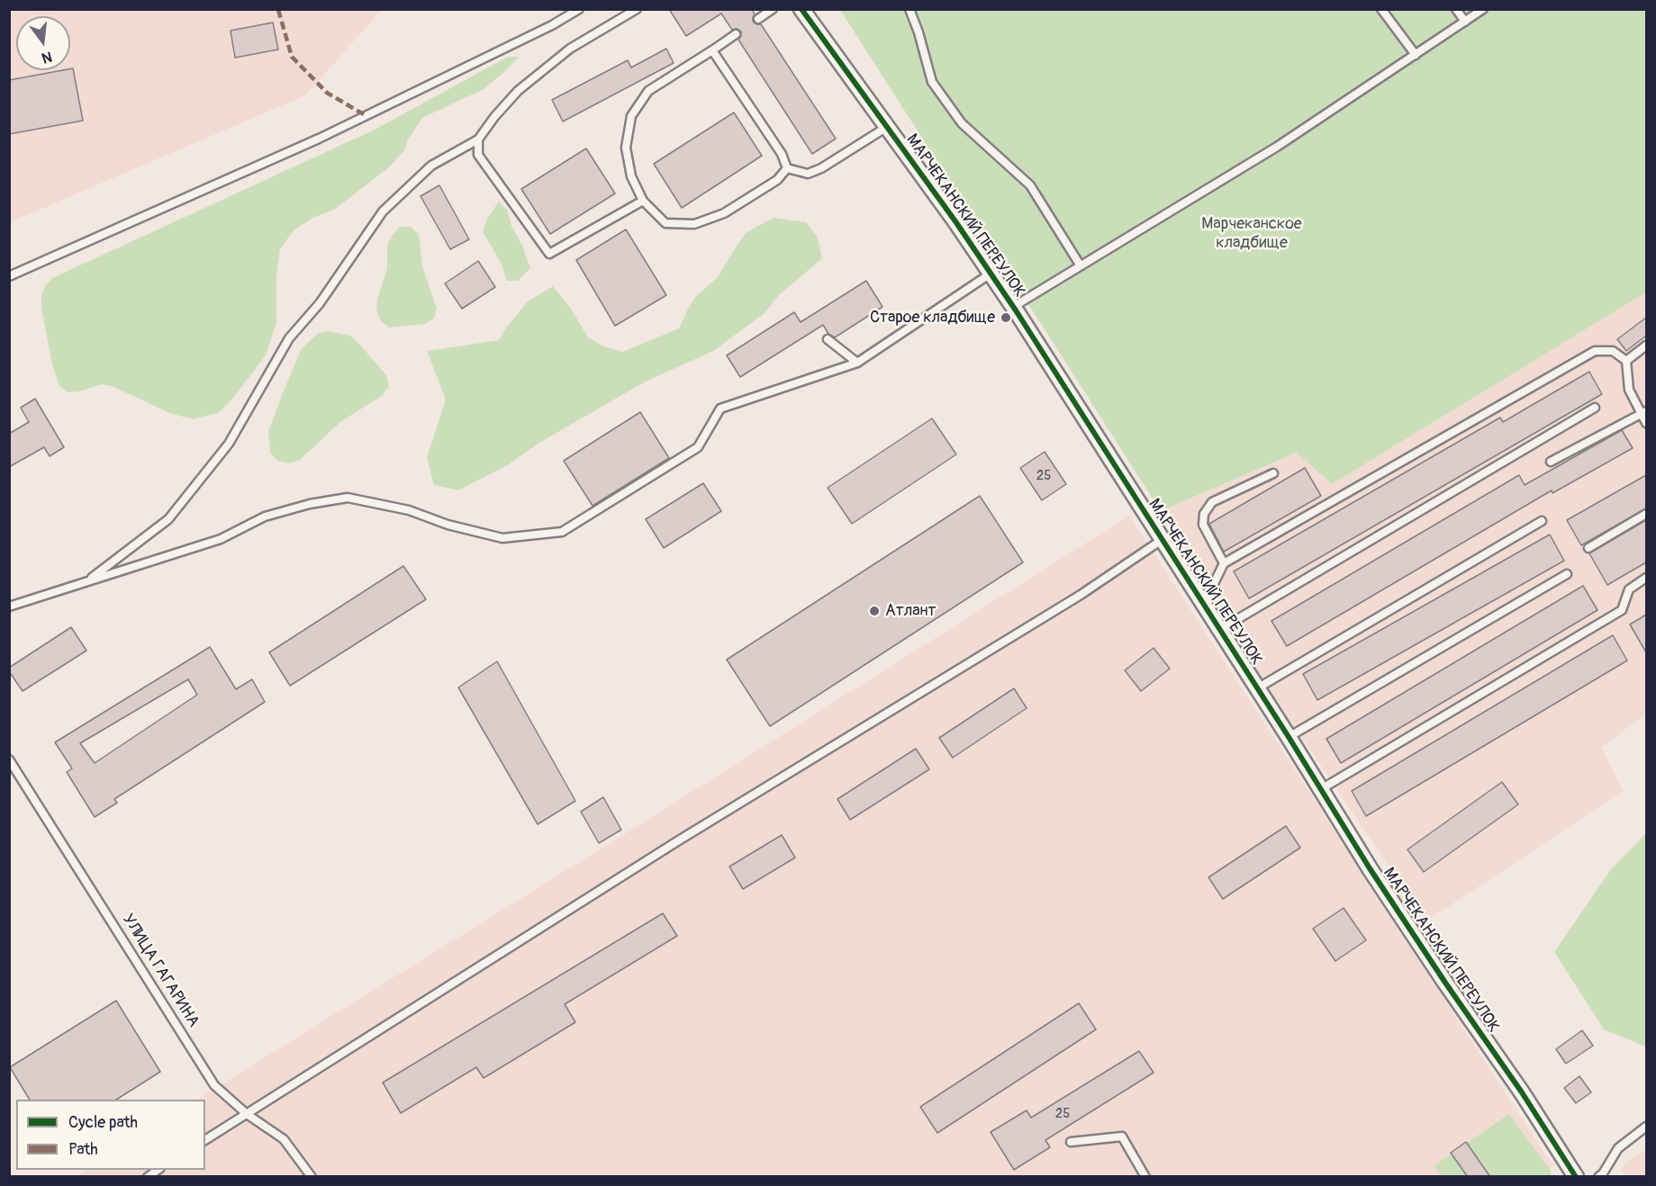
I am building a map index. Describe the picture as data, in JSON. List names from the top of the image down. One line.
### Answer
{"streets":{"street":["МАРЧЕКАНСКИЙ ПЕРЕУЛОК"],"lane":["УЛИЦА ГАГАРИНА"]},"parks":["Марчеканское кладбище"],"places":["Старое кладбище","Атлант"],"house_numbers":["25","25"],"legend":["Cycle path","Path"],"north":"bottom"}
